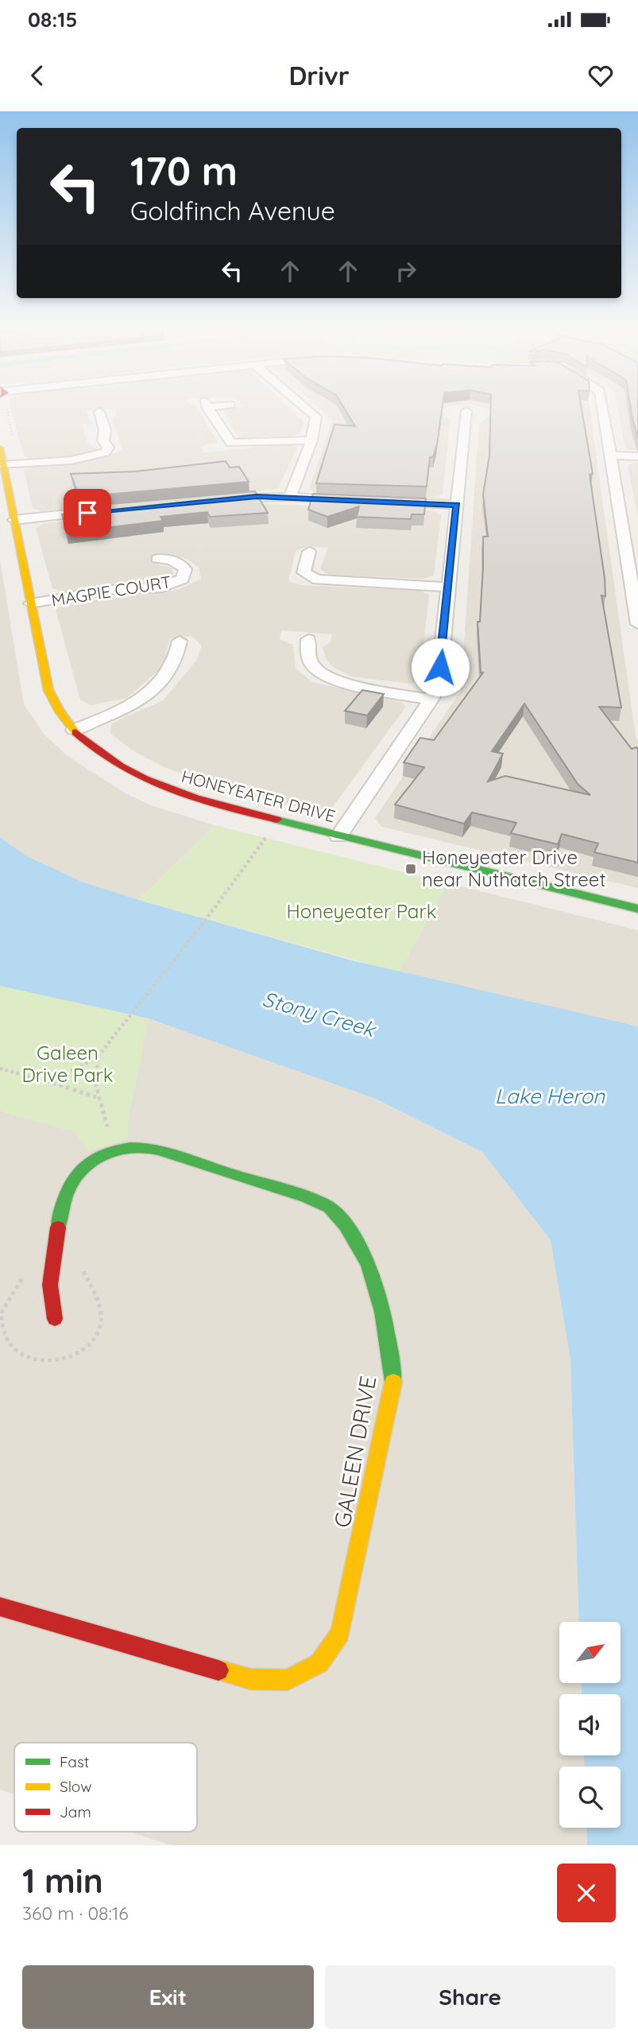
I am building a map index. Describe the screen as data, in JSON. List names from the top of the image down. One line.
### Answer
{"streets":{"street":["MAGPIE COURT","HONEYEATER DRIVE","GALEEN DRIVE"]},"crossings":[["MAGPIE COURT","HONEYEATER DRIVE"]],"water":["Stony Creek","Lake Heron"],"parks":["Honeyeater Park","Galeen Drive Park"],"places":{"transit":["Honeyeater Drive near Nuthatch Street"]},"legend":["Fast","Slow","Jam"],"north":"top right","page":{"status":"08:15","header":"Drivr","turn":["170 m","Goldfinch Avenue"],"heading":["1 min","360 m · 08:16"],"buttons":["Exit","Share"]}}
